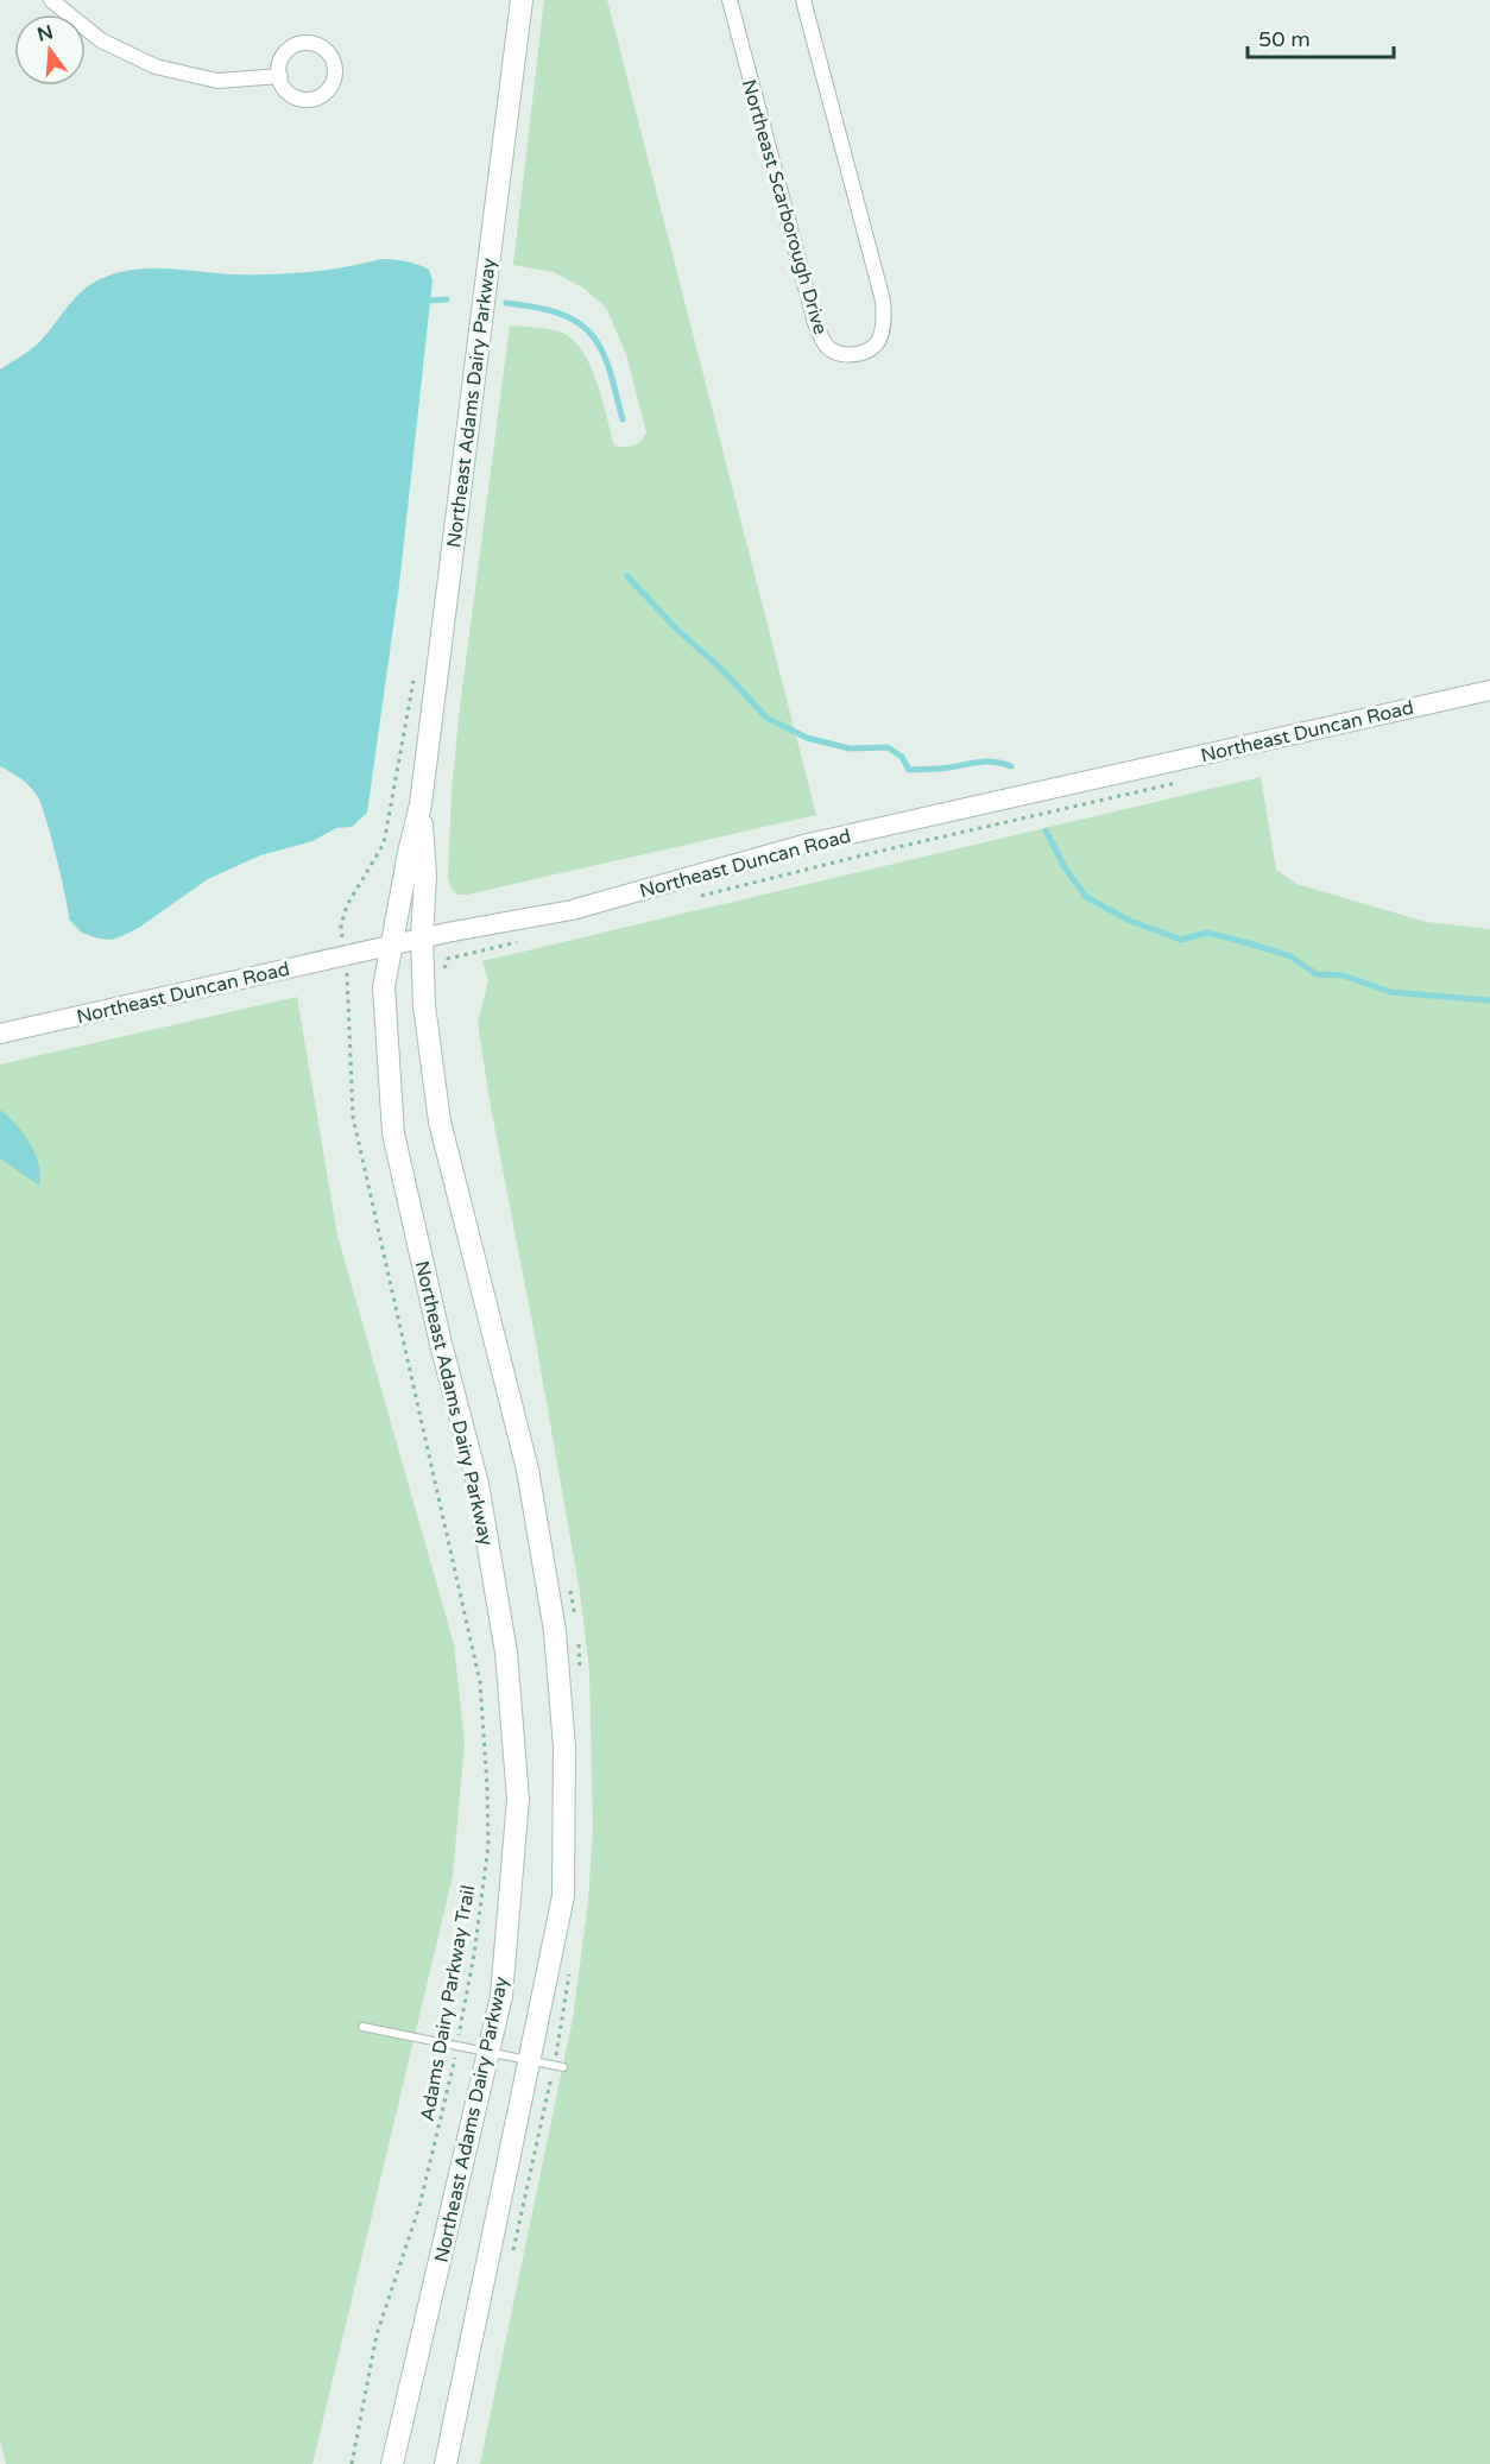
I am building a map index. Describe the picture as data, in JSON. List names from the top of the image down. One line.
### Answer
{"streets":{"main road":["Northeast Adams Dairy Parkway"],"street":["Northeast Scarborough Drive","Northeast Duncan Road"],"path":["Adams Dairy Parkway Trail"]},"crossings":[["Northeast Adams Dairy Parkway","Northeast Duncan Road"]],"scale_bar":"50 m","north":"top"}
